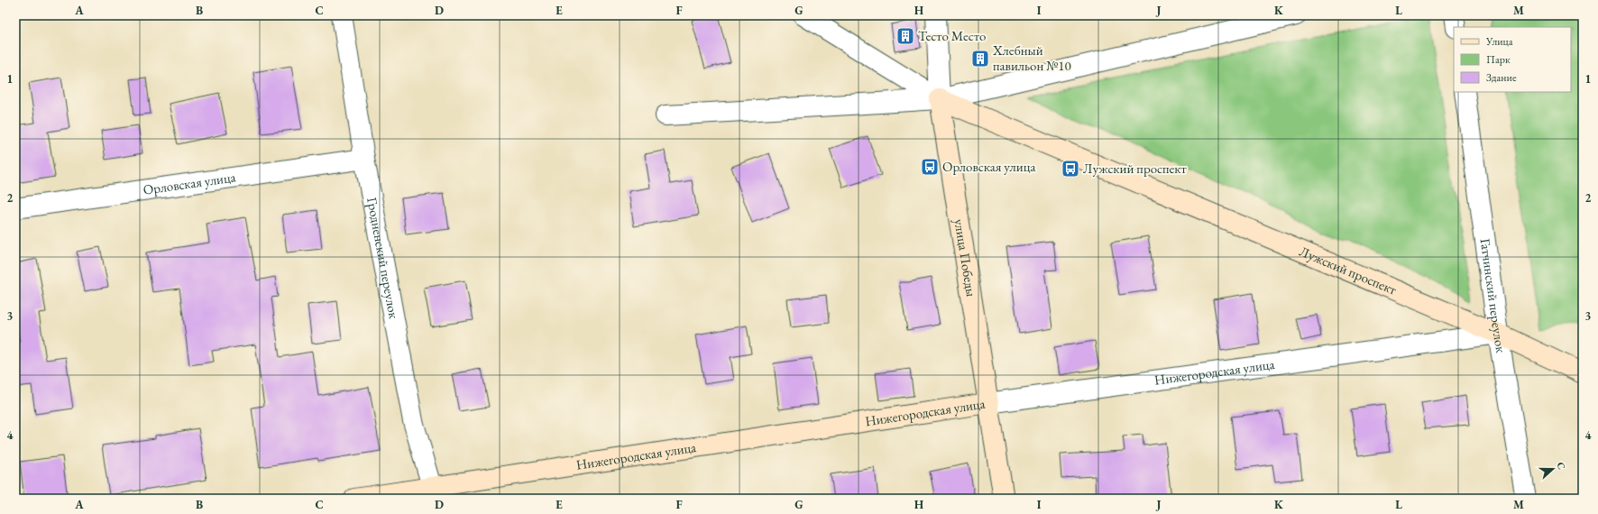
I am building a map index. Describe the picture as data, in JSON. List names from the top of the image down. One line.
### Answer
{"streets":{"street":["Орловская улица","улица Победы","Гродненский переулок","Лужский проспект","Гатчинский переулок","Нижегородская улица"]},"crossings":[["Орловская улица","Гродненский переулок"],["улица Победы","Лужский проспект"],["улица Победы","Нижегородская улица"],["Гродненский переулок","Нижегородская улица"],["Лужский проспект","Гатчинский переулок"],["Лужский проспект","Нижегородская улица"],["Гатчинский переулок","Нижегородская улица"]],"places":{"building":["Тесто Место","Хлебный павильон №10"],"bus stop":["Орловская улица","Лужский проспект"]},"legend":["Улица","Парк","Здание"],"north":"right","grid":{"columns":["A","B","C","D","E","F","G","H","I","J","K","L","M"],"rows":["1","2","3","4"]}}
